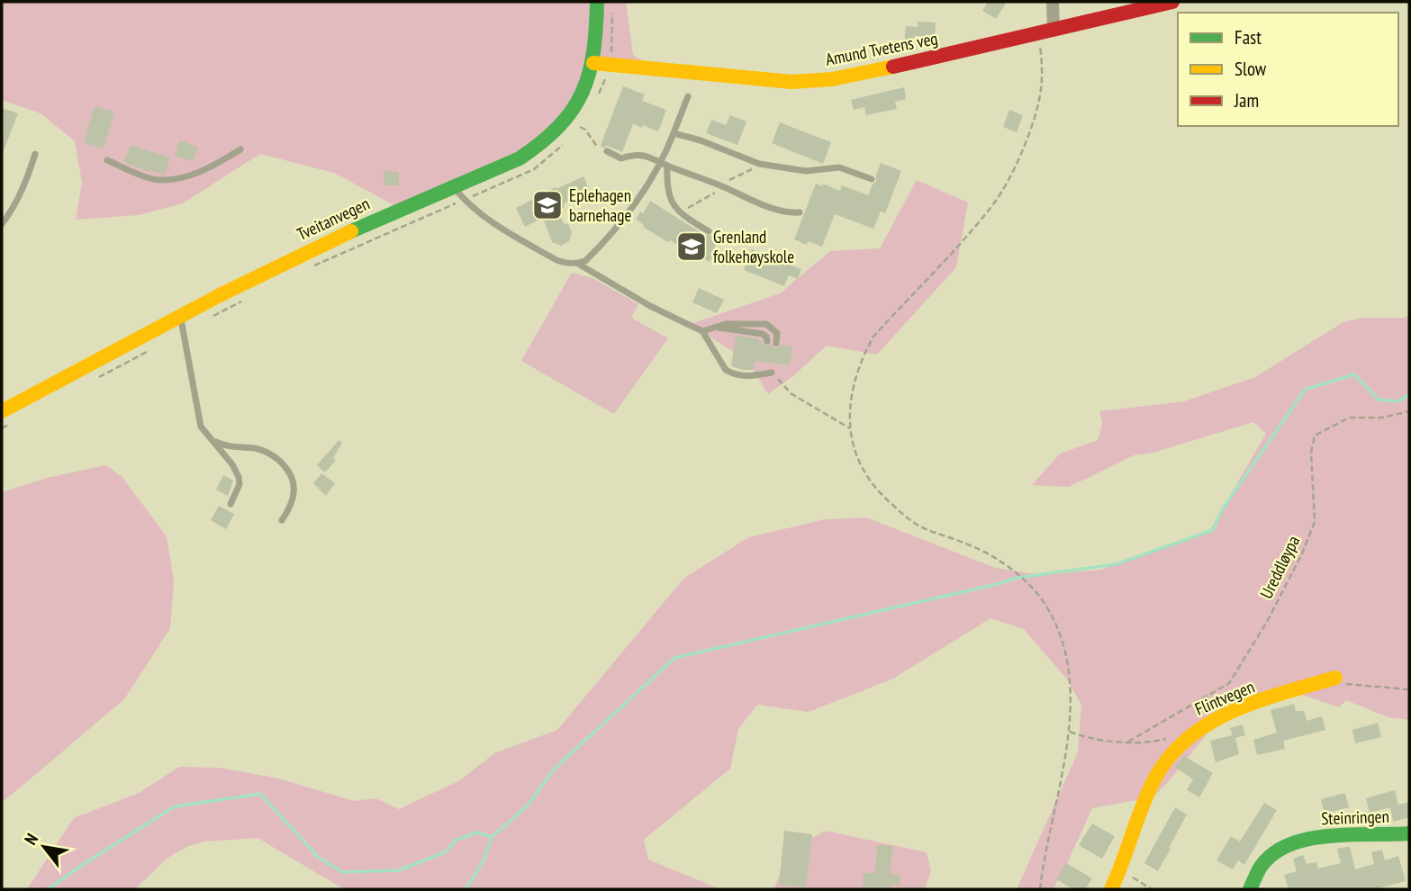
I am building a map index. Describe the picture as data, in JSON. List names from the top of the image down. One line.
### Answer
{"streets":{"street":["Amund Tvetens veg","Tveitanvegen","Flintvegen","Steinringen"],"path":["Ureddløypa"]},"crossings":[["Amund Tvetens veg","Tveitanvegen"]],"places":{"school or university":["Eplehagen barnehage","Grenland folkehøyskole"]},"legend":["Fast","Slow","Jam"],"north":"top left"}
